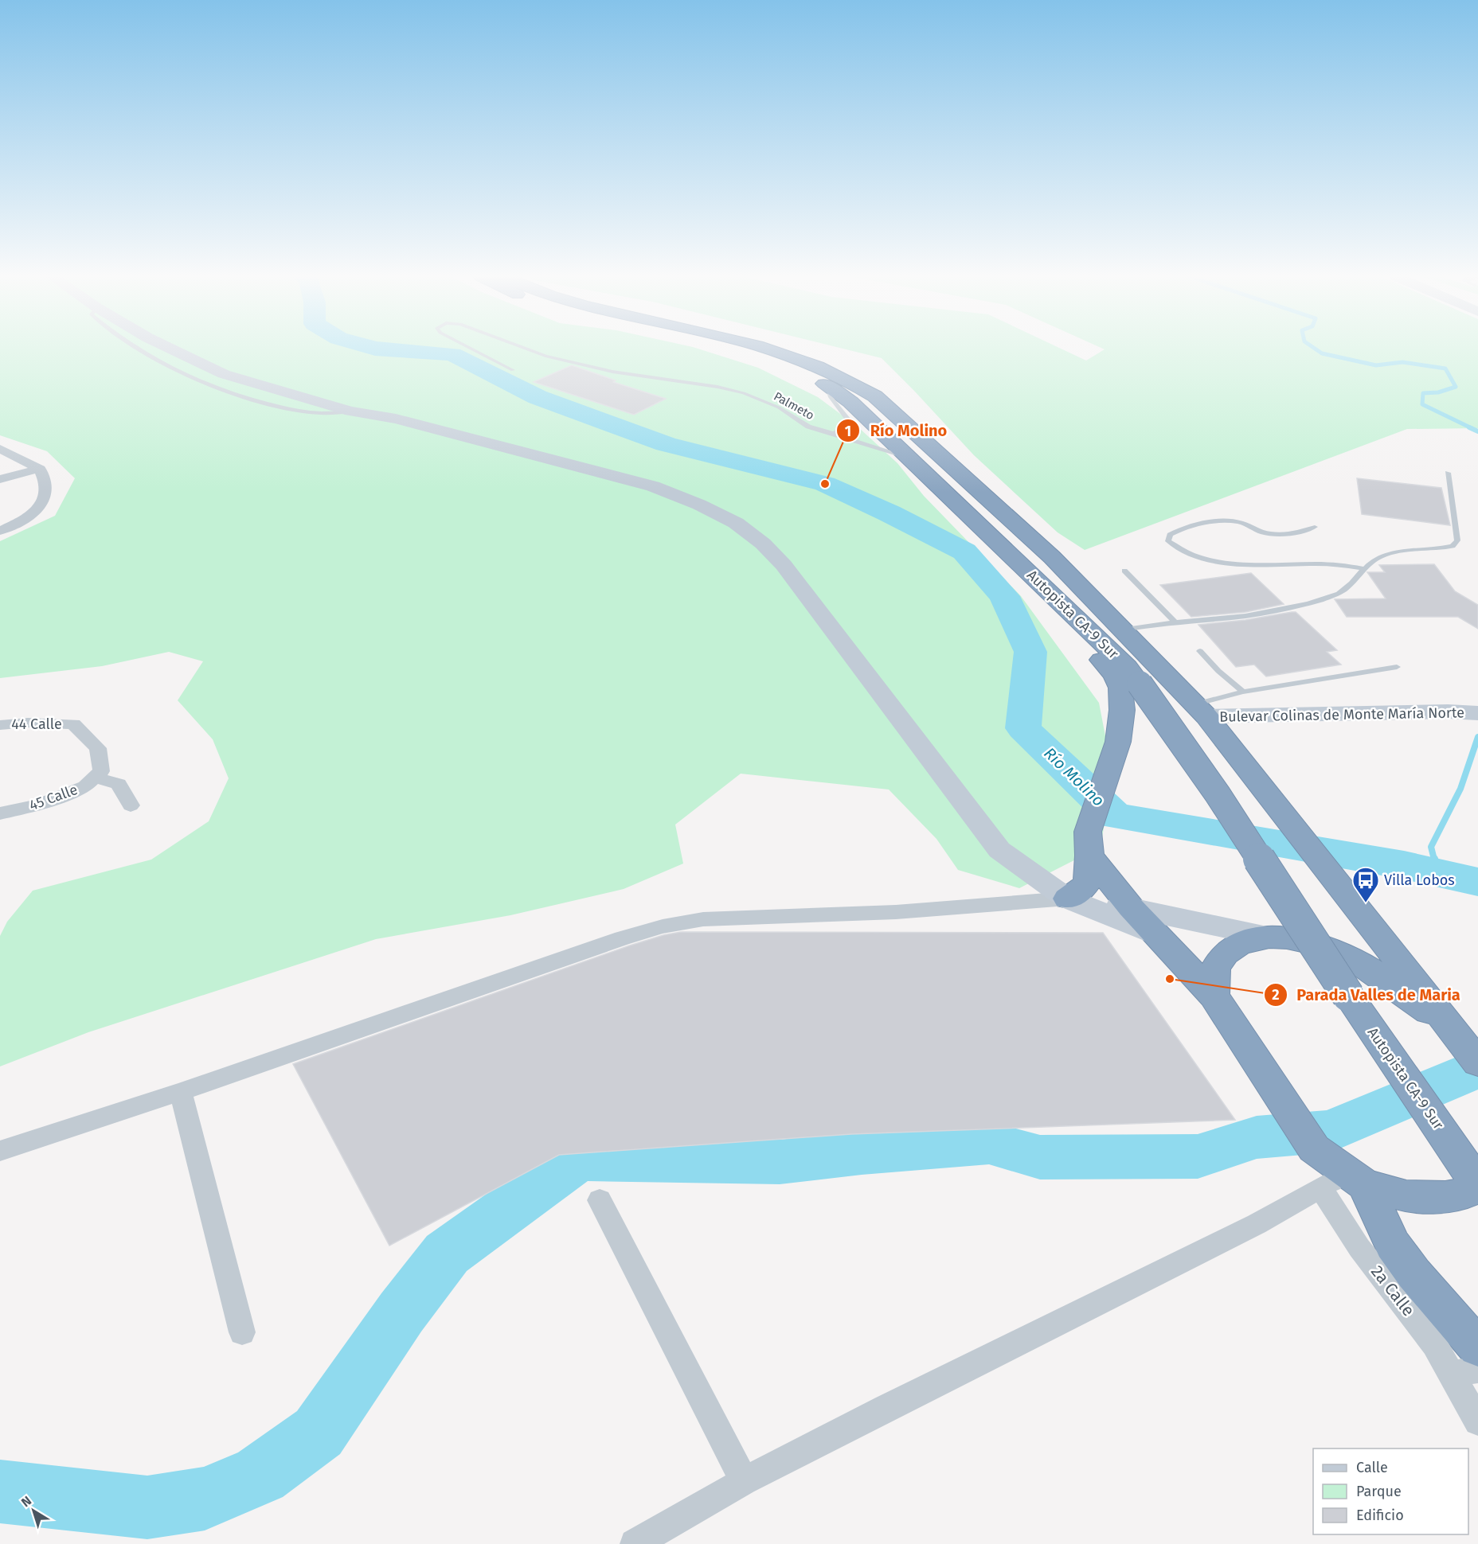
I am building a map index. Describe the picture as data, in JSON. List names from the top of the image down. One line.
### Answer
{"streets":{"highway":["Autopista CA-9 Sur"],"main road":["Bulevar Colinas de Monte María Norte"],"street":["44 Calle","45 Calle","2a Calle"],"lane":["Palmeto"]},"crossings":[["Palmeto","Autopista CA-9 Sur"],["Autopista CA-9 Sur","Bulevar Colinas de Monte María Norte"],["44 Calle","45 Calle"]],"water":["Río Molino"],"places":{"other":["Río Molino","Parada Valles de Maria"],"bus stop":["Villa Lobos"]},"legend":["Calle","Parque","Edificio"],"north":"top left"}
